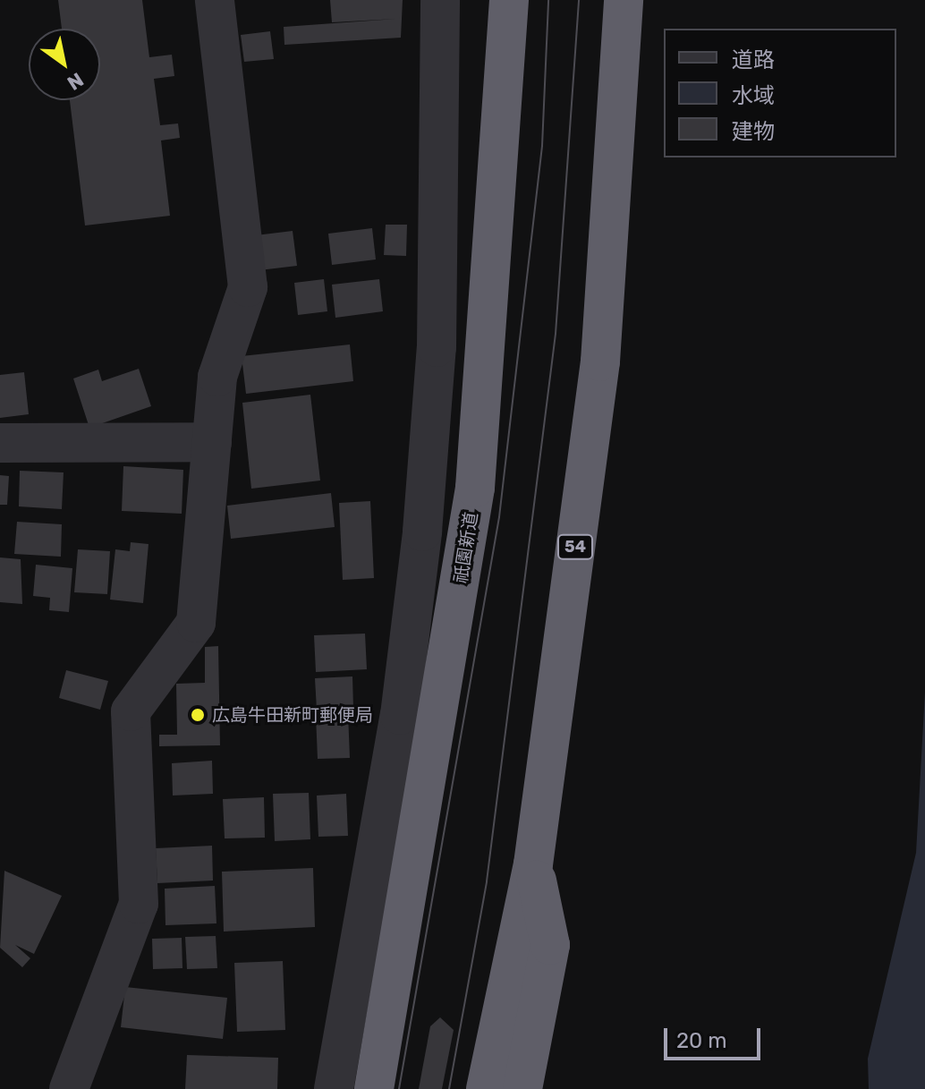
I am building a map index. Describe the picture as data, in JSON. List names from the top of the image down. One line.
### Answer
{"streets":{"highway":["54","祇園新道"]},"places":["広島牛田新町郵便局"],"legend":["道路","水域","建物"],"scale_bar":"20 m","north":"bottom right"}
